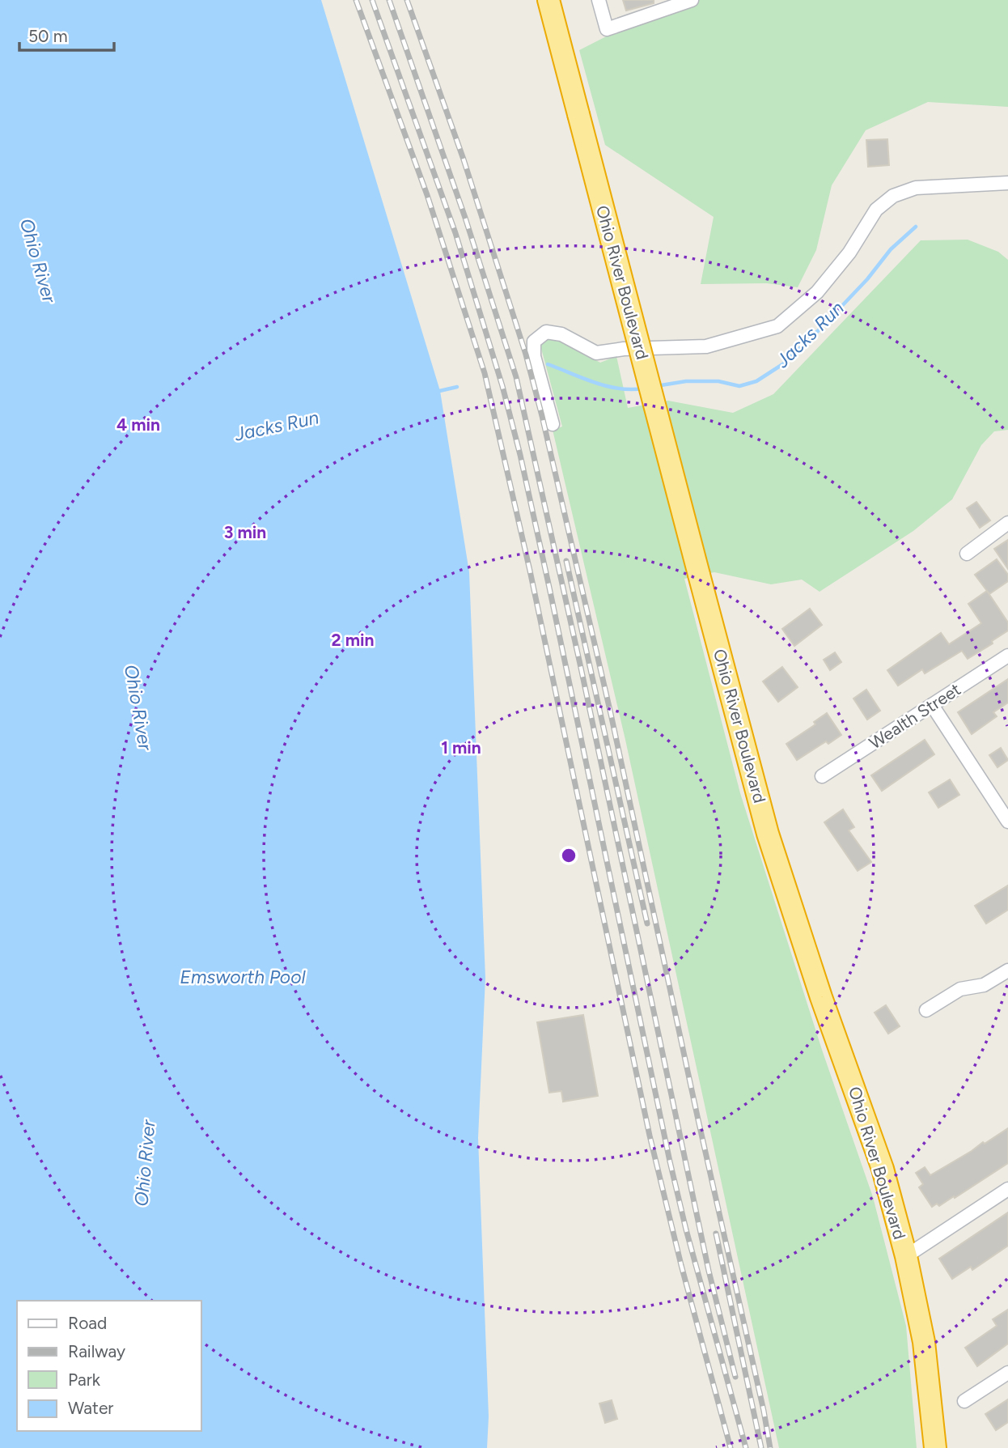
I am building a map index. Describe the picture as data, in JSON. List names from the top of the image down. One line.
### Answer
{"streets":{"highway":["Ohio River Boulevard"],"street":["Wealth Street"]},"water":["Ohio River","Jacks Run","Emsworth Pool"],"legend":["Road","Railway","Park","Water"],"scale_bar":"50 m","rings":["4 min","3 min","2 min","1 min"]}
